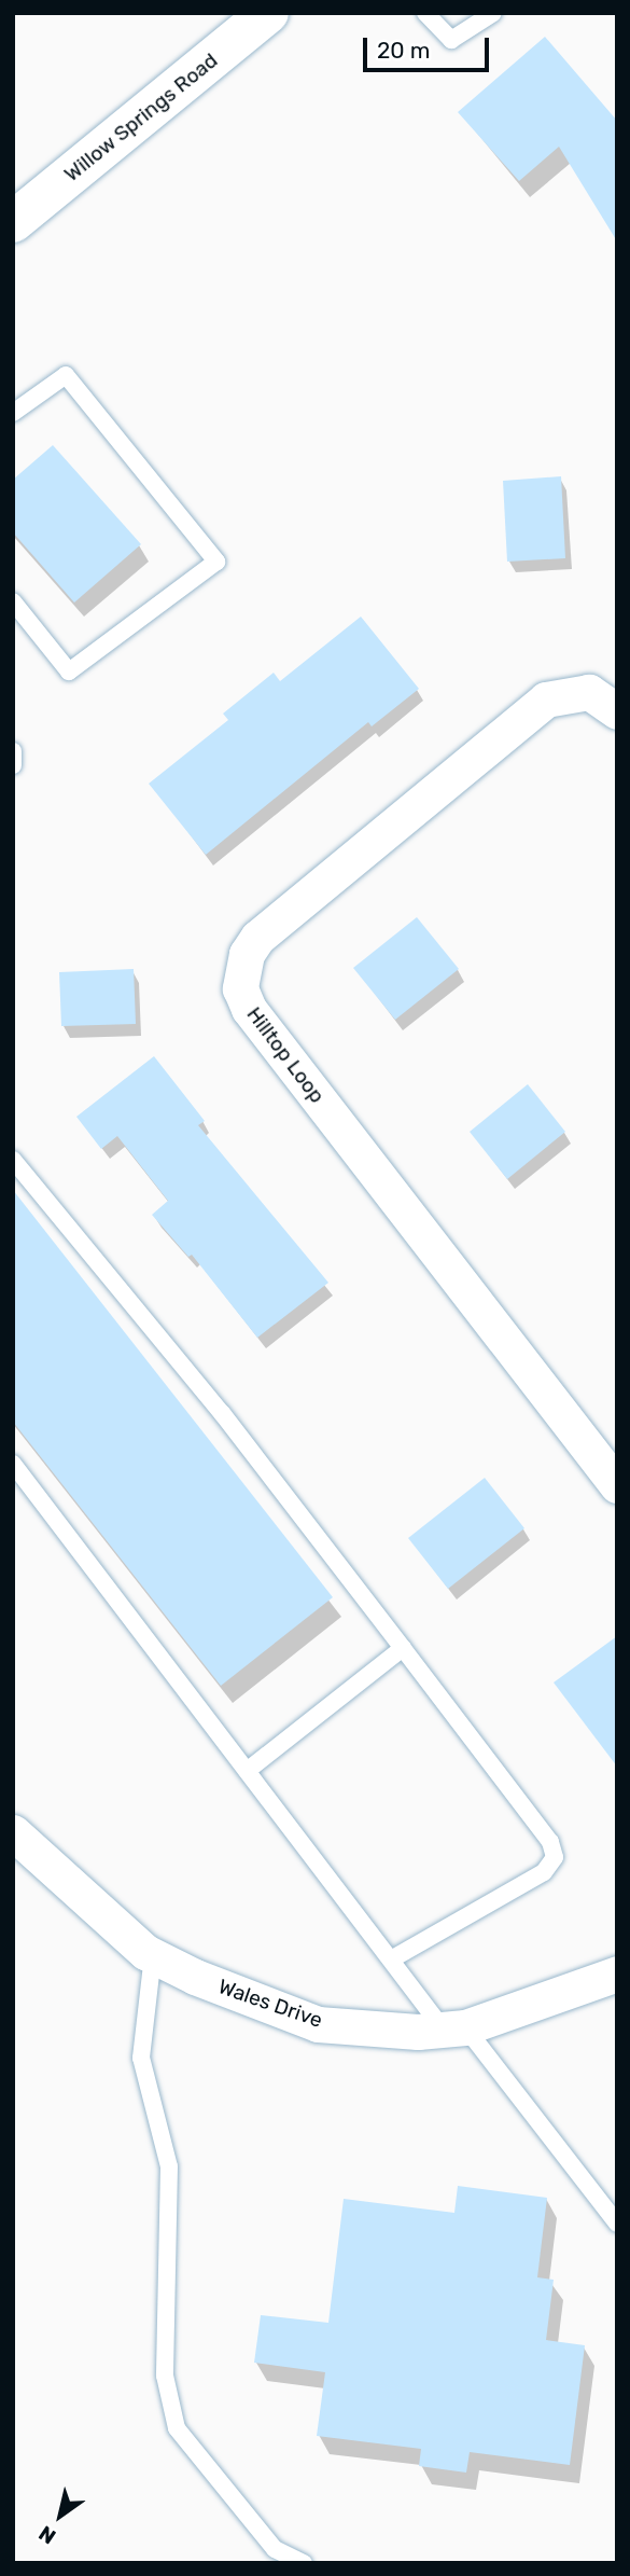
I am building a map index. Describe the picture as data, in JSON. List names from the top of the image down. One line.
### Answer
{"streets":{"street":["Willow Springs Road","Hilltop Loop","Wales Drive"]},"scale_bar":"20 m","north":"bottom left"}
